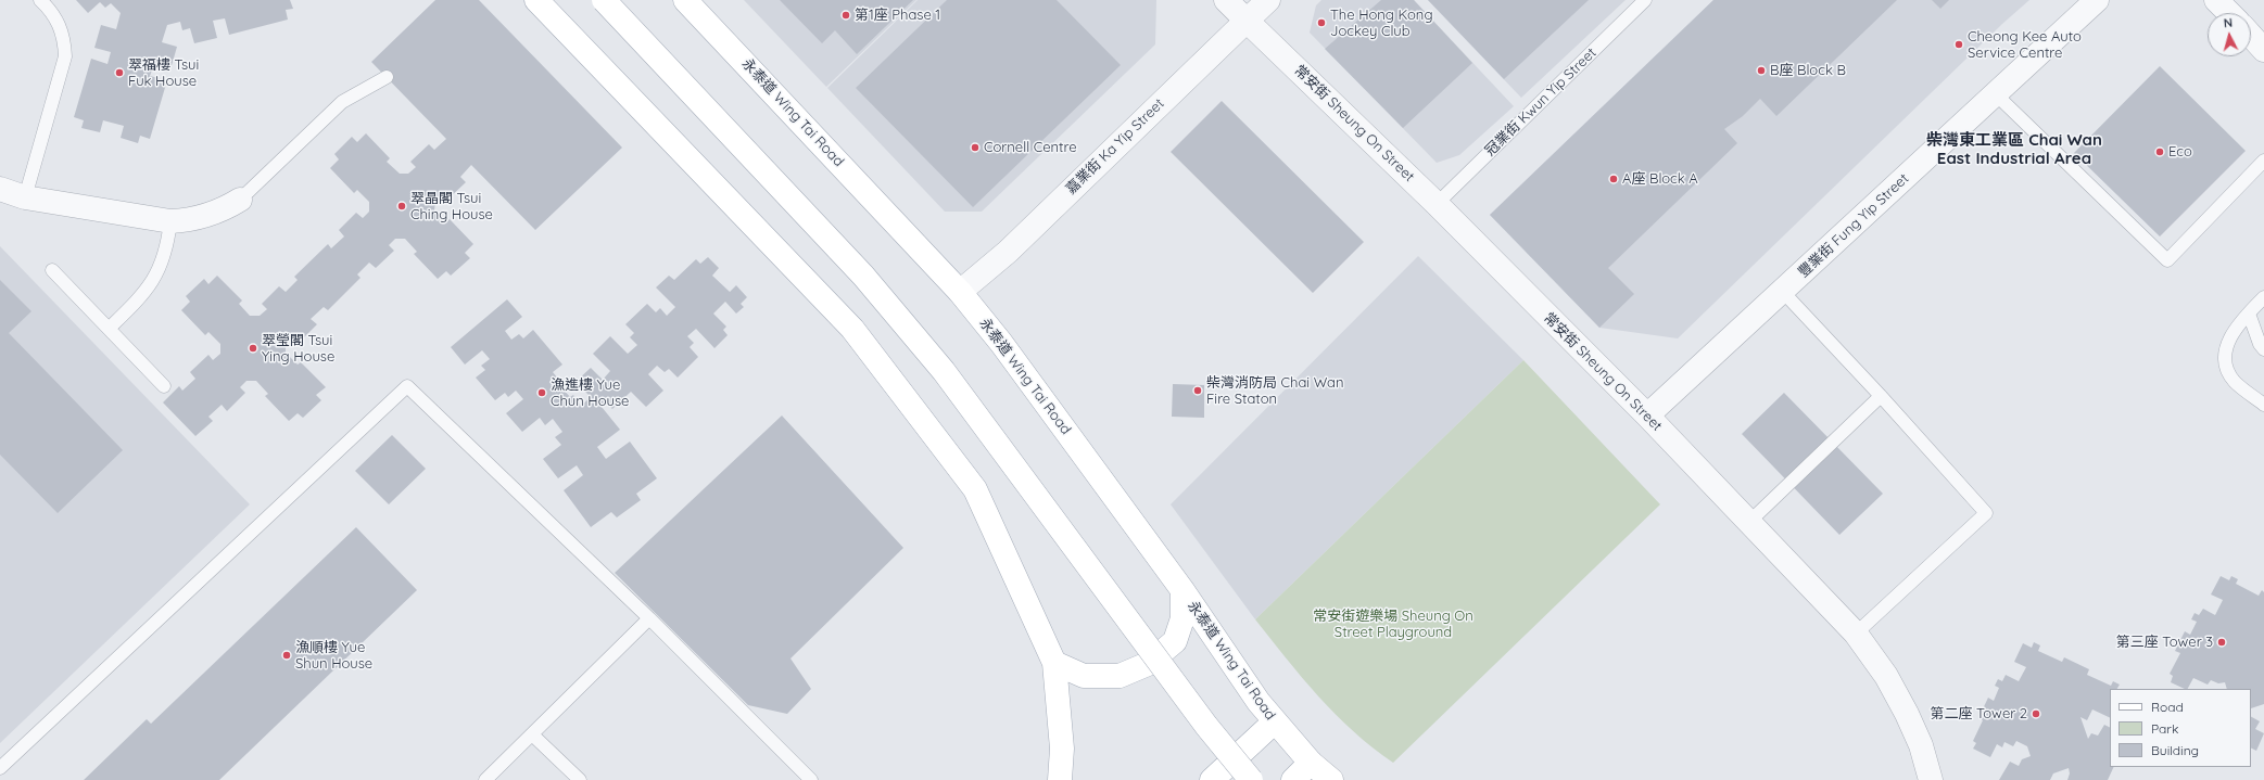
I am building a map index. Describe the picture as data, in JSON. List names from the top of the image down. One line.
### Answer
{"streets":{"main road":["永泰道 Wing Tai Road"],"street":["常安街 Sheung On Street","嘉業街 Ka Yip Street","豐業街 Fung Yip Street"],"lane":["冠業街 Kwun Yip Street"]},"crossings":[["冠業街 Kwun Yip Street","常安街 Sheung On Street"],["永泰道 Wing Tai Road","嘉業街 Ka Yip Street"],["常安街 Sheung On Street","嘉業街 Ka Yip Street"],["常安街 Sheung On Street","豐業街 Fung Yip Street"]],"districts":["柴灣東工業區 Chai Wan East Industrial Area"],"parks":["常安街遊樂場 Sheung On Street Playground"],"places":["第1座 Phase 1","The Hong Kong Jockey Club","Cheong Kee Auto Service Centre","B座 Block B","翠福樓 Tsui Fuk House","Cornell Centre","Eco","A座 Block A","翠晶閣 Tsui Ching House","翠瑩閣 Tsui Ying House","柴灣消防局 Chai Wan Fire Staton","漁進樓 Yue Chun House","第三座 Tower 3","漁順樓 Yue Shun House","第二座 Tower 2"],"legend":["Road","Park","Building"],"north":"top"}
